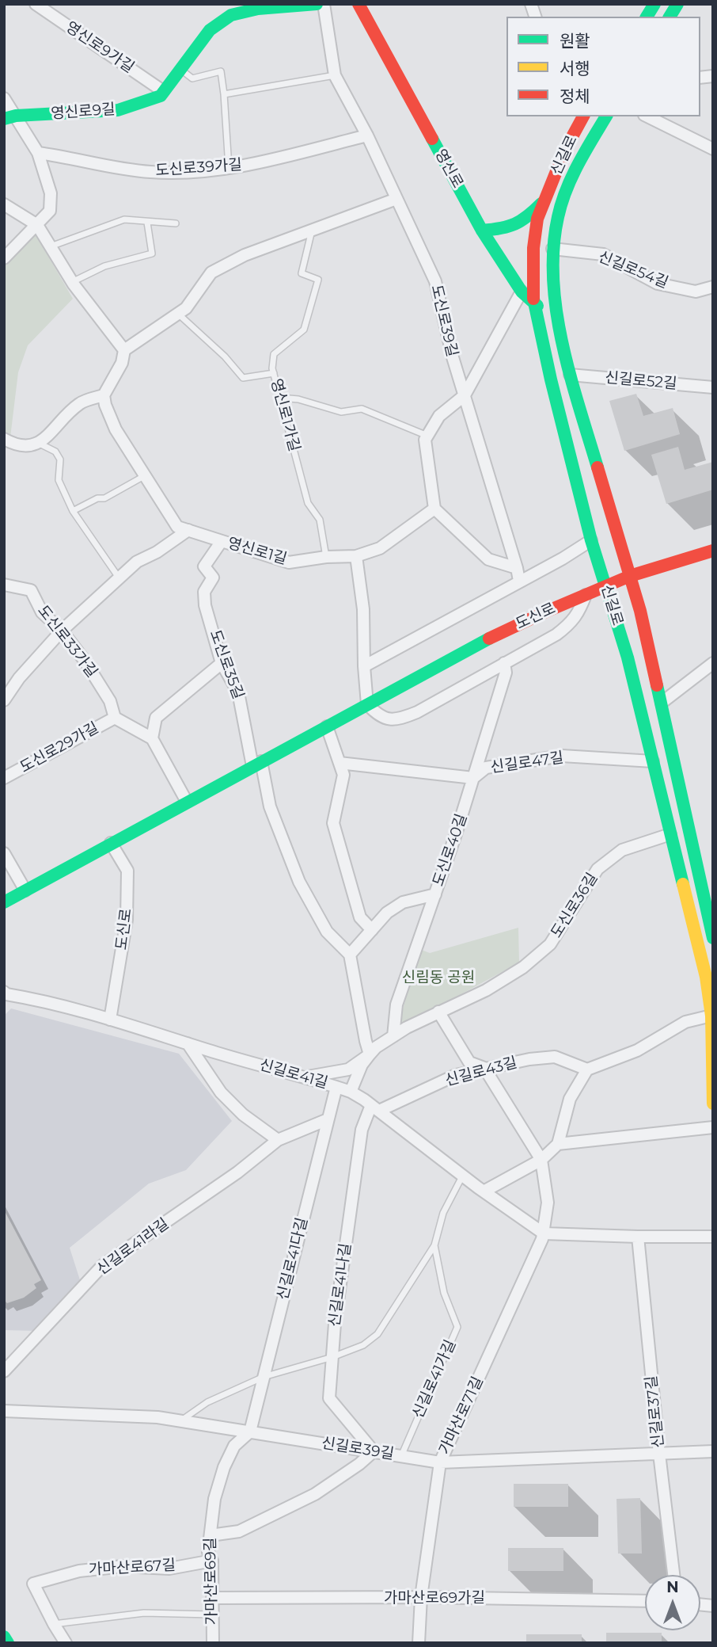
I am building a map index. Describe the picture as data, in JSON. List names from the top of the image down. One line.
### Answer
{"streets":{"main road":["영신로9길","신길로","영신로","도신로"],"street":["영신로9가길","도신로39가길","신길로54길","도신로39길","신길로52길","영신로1길","도신로33가길","도신로35길","도신로29가길","신길로47길","도신로40길","도신로36길","신길로43길","신길로41길","신길로41라길","신길로41다길","신길로41나길","신길로37길","가마산로71길","신길로39길","가마산로67길","가마산로69길","가마산로69가길"],"lane":["영신로1가길","신길로41가길"]},"crossings":[["영신로9가길","영신로9길"],["신길로","영신로"],["신길로","신길로54길"],["신길로","신길로52길"],["신길로","도신로"],["신길로","신길로47길"],["신길로","도신로36길"],["도신로39가길","도신로39길"],["영신로1가길","영신로1길"],["영신로1길","도신로35길"],["도신로","도신로35길"],["도신로","신길로41길"],["도신로33가길","도신로29가길"],["신길로47길","도신로40길"],["도신로40길","도신로36길"],["도신로36길","신길로41길"],["신길로43길","신길로41길"],["신길로43길","신길로41나길"],["신길로41길","신길로41다길"],["신길로41길","신길로41나길"],["신길로41길","신길로41가길"],["신길로41길","가마산로71길"],["신길로41라길","신길로41다길"],["신길로41다길","신길로39길"],["신길로41다길","가마산로69길"],["신길로41나길","신길로39길"],["신길로41가길","신길로39길"],["신길로37길","신길로39길"],["가마산로71길","신길로39길"],["가마산로71길","가마산로69가길"],["신길로39길","가마산로69길"],["가마산로67길","가마산로69길"],["가마산로69길","가마산로69가길"]],"parks":["신림동 공원"],"legend":["원활","서행","정체"],"north":"top"}
